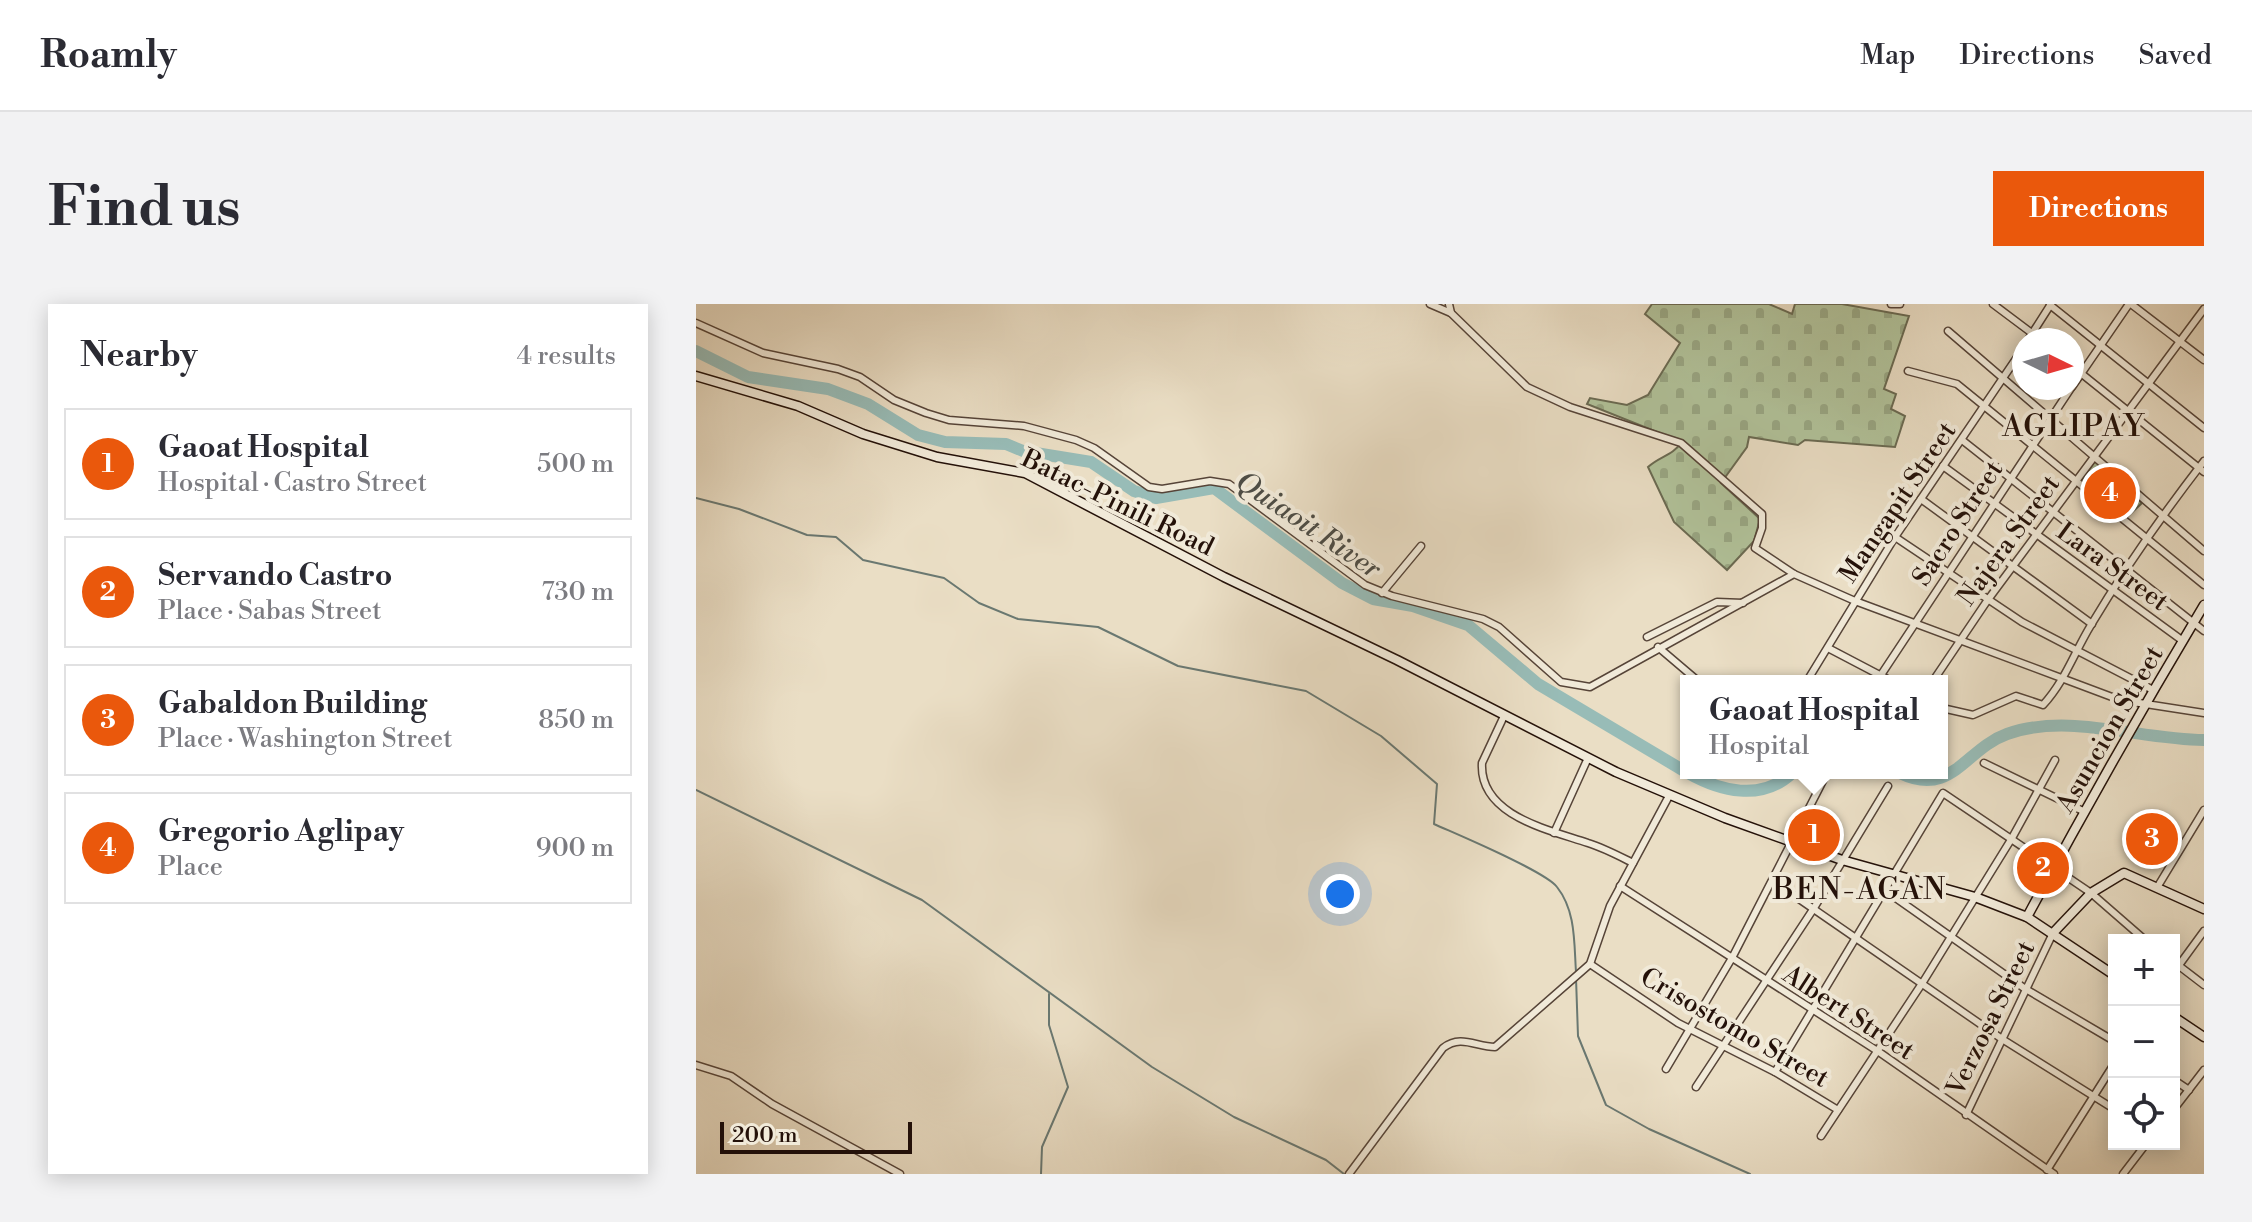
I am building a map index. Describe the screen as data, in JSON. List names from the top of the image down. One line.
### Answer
{"streets":{"main road":["Batac-Pinili Road","Asuncion Street","Verzosa Street"],"street":["Mangapit Street","Sacro Street","Najera Street","Lara Street","Albert Street","Crisostomo Street"]},"crossings":[["Batac-Pinili Road","Asuncion Street"],["Batac-Pinili Road","Verzosa Street"],["Batac-Pinili Road","Crisostomo Street"],["Mangapit Street","Lara Street"],["Sacro Street","Lara Street"],["Najera Street","Lara Street"],["Lara Street","Asuncion Street"],["Albert Street","Verzosa Street"],["Albert Street","Crisostomo Street"]],"districts":["AGLIPAY","BEN-AGAN"],"water":["Quiaoit River"],"scale_bar":"200 m","north":"right","page":{"header":"Roamly","nav":["Map","Directions","Saved"],"buttons":"Directions","title":"Find us","heading":["Nearby","4 results"],"list":[{"mark":"1","name":"Gaoat Hospital","note":"Hospital · Castro Street","value":"500 m"},{"mark":"2","name":"Servando Castro","note":"Place · Sabas Street","value":"730 m"},{"mark":"3","name":"Gabaldon Building","note":"Place · Washington Street","value":"850 m"},{"mark":"4","name":"Gregorio Aglipay","note":"Place","value":"900 m"}],"pins":["4","1","3","2"],"popup":["Gaoat Hospital","Hospital"],"map_buttons":["+","−"],"scale":"200 m"}}
